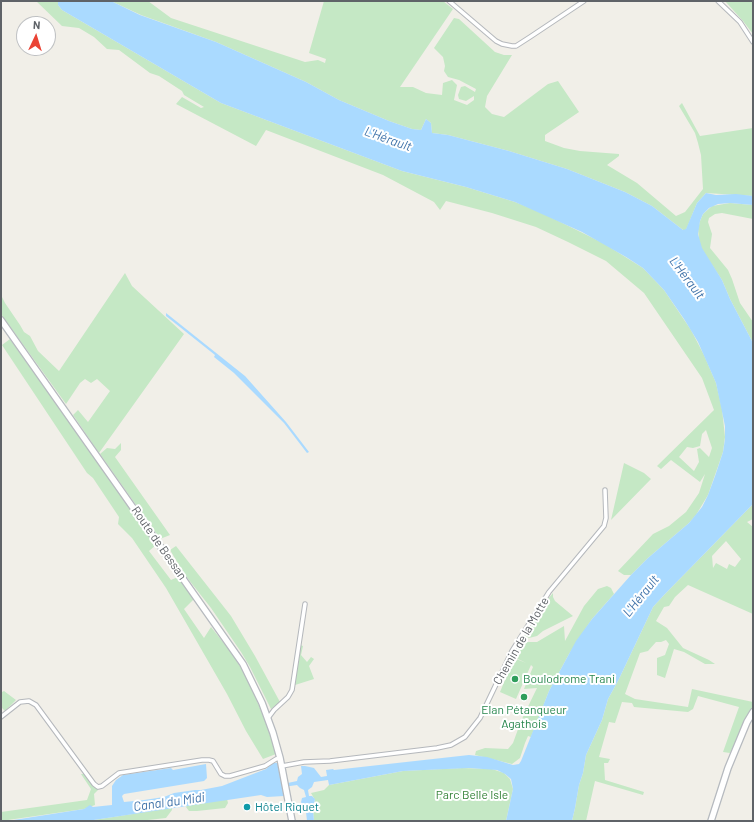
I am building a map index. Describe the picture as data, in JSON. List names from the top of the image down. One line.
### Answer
{"streets":{"main road":["Route de Bessan"],"street":["Chemin de la Motte"]},"crossings":[["Route de Bessan","Chemin de la Motte"]],"water":["L'Hérault","Canal du Midi"],"parks":["Parc Belle Isle"],"places":["Boulodrome Trani","Elan Pétanqueur Agathois","Hôtel Riquet"],"north":"top"}
